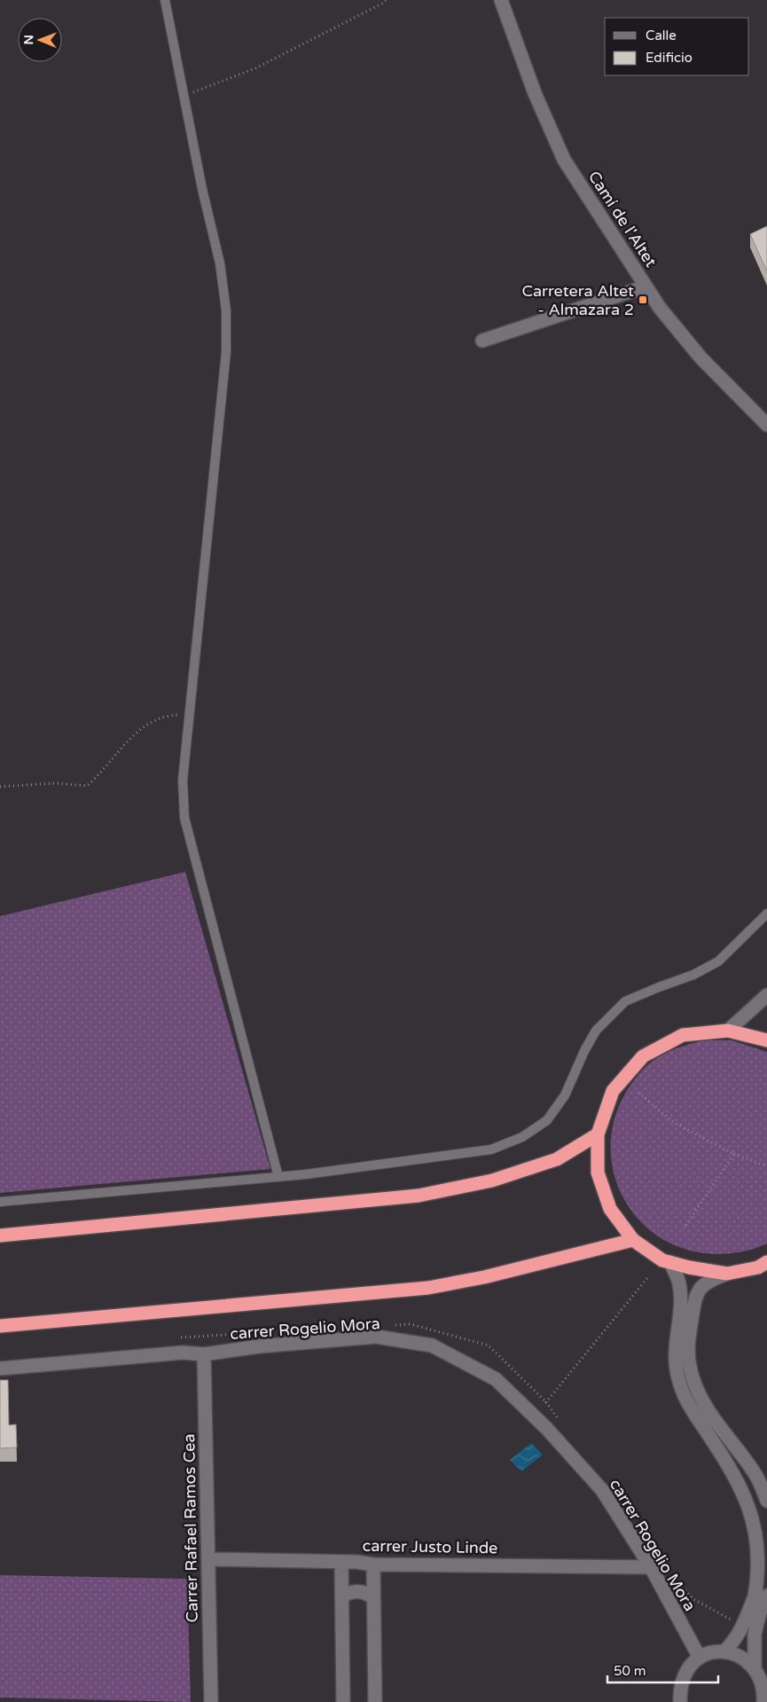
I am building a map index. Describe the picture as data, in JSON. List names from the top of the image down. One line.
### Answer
{"streets":{"street":["Camí de l'Altet","carrer Rogelio Mora","Carrer Rafael Ramos Cea","carrer Justo Linde"]},"crossings":[["carrer Rogelio Mora","Carrer Rafael Ramos Cea"],["carrer Rogelio Mora","carrer Justo Linde"],["Carrer Rafael Ramos Cea","carrer Justo Linde"]],"places":{"transit":["Carretera Altet - Almazara 2"]},"legend":["Calle","Edificio"],"scale_bar":"50 m","north":"left"}
